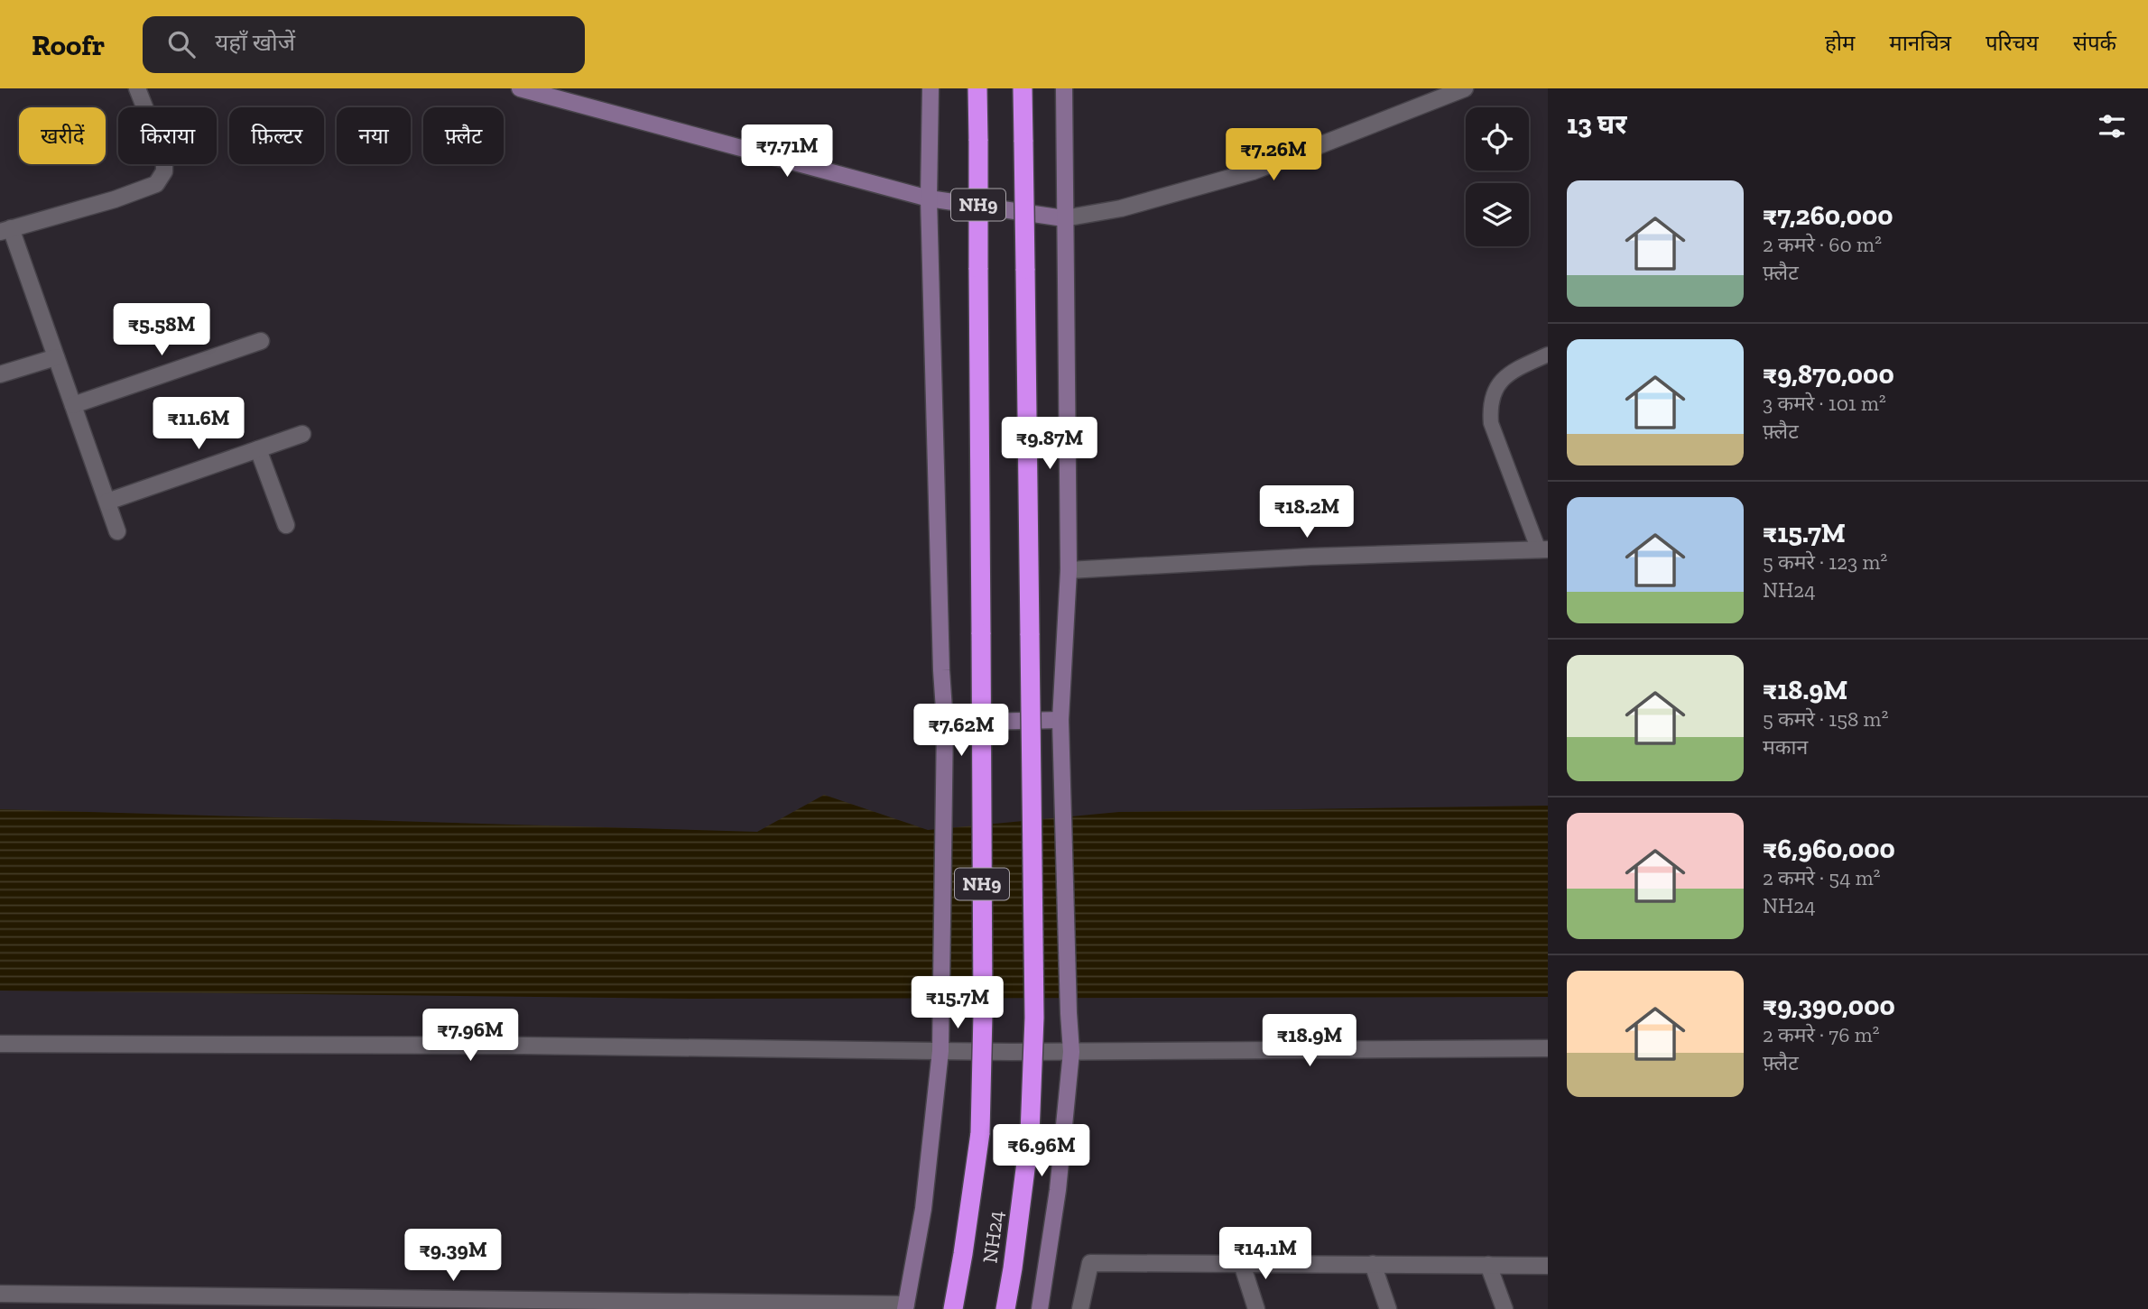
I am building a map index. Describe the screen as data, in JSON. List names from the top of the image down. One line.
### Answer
{"streets":{"highway":["NH9","NH24"]},"page":{"header":"Roofr","search":"यहाँ खोजें","nav":["होम","मानचित्र","परिचय","संपर्क"],"heading":"13 घर","chip":["खरीदें","किराया","फ़िल्टर","नया","फ़्लैट"],"price":["₹7.71M","₹7.26M","₹5.58M","₹11.6M","₹9.87M","₹18.2M","₹7.62M","₹15.7M","₹7.96M","₹18.9M","₹6.96M","₹14.1M","₹9.39M"],"list":[{"name":"₹7,260,000","note":"2 कमरे · 60 m² · फ़्लैट"},{"name":"₹9,870,000","note":"3 कमरे · 101 m² · फ़्लैट"},{"name":"₹15.7M","note":"5 कमरे · 123 m² · NH24"},{"name":"₹18.9M","note":"5 कमरे · 158 m² · मकान"},{"name":"₹6,960,000","note":"2 कमरे · 54 m² · NH24"},{"name":"₹9,390,000","note":"2 कमरे · 76 m² · फ़्लैट"}]}}
